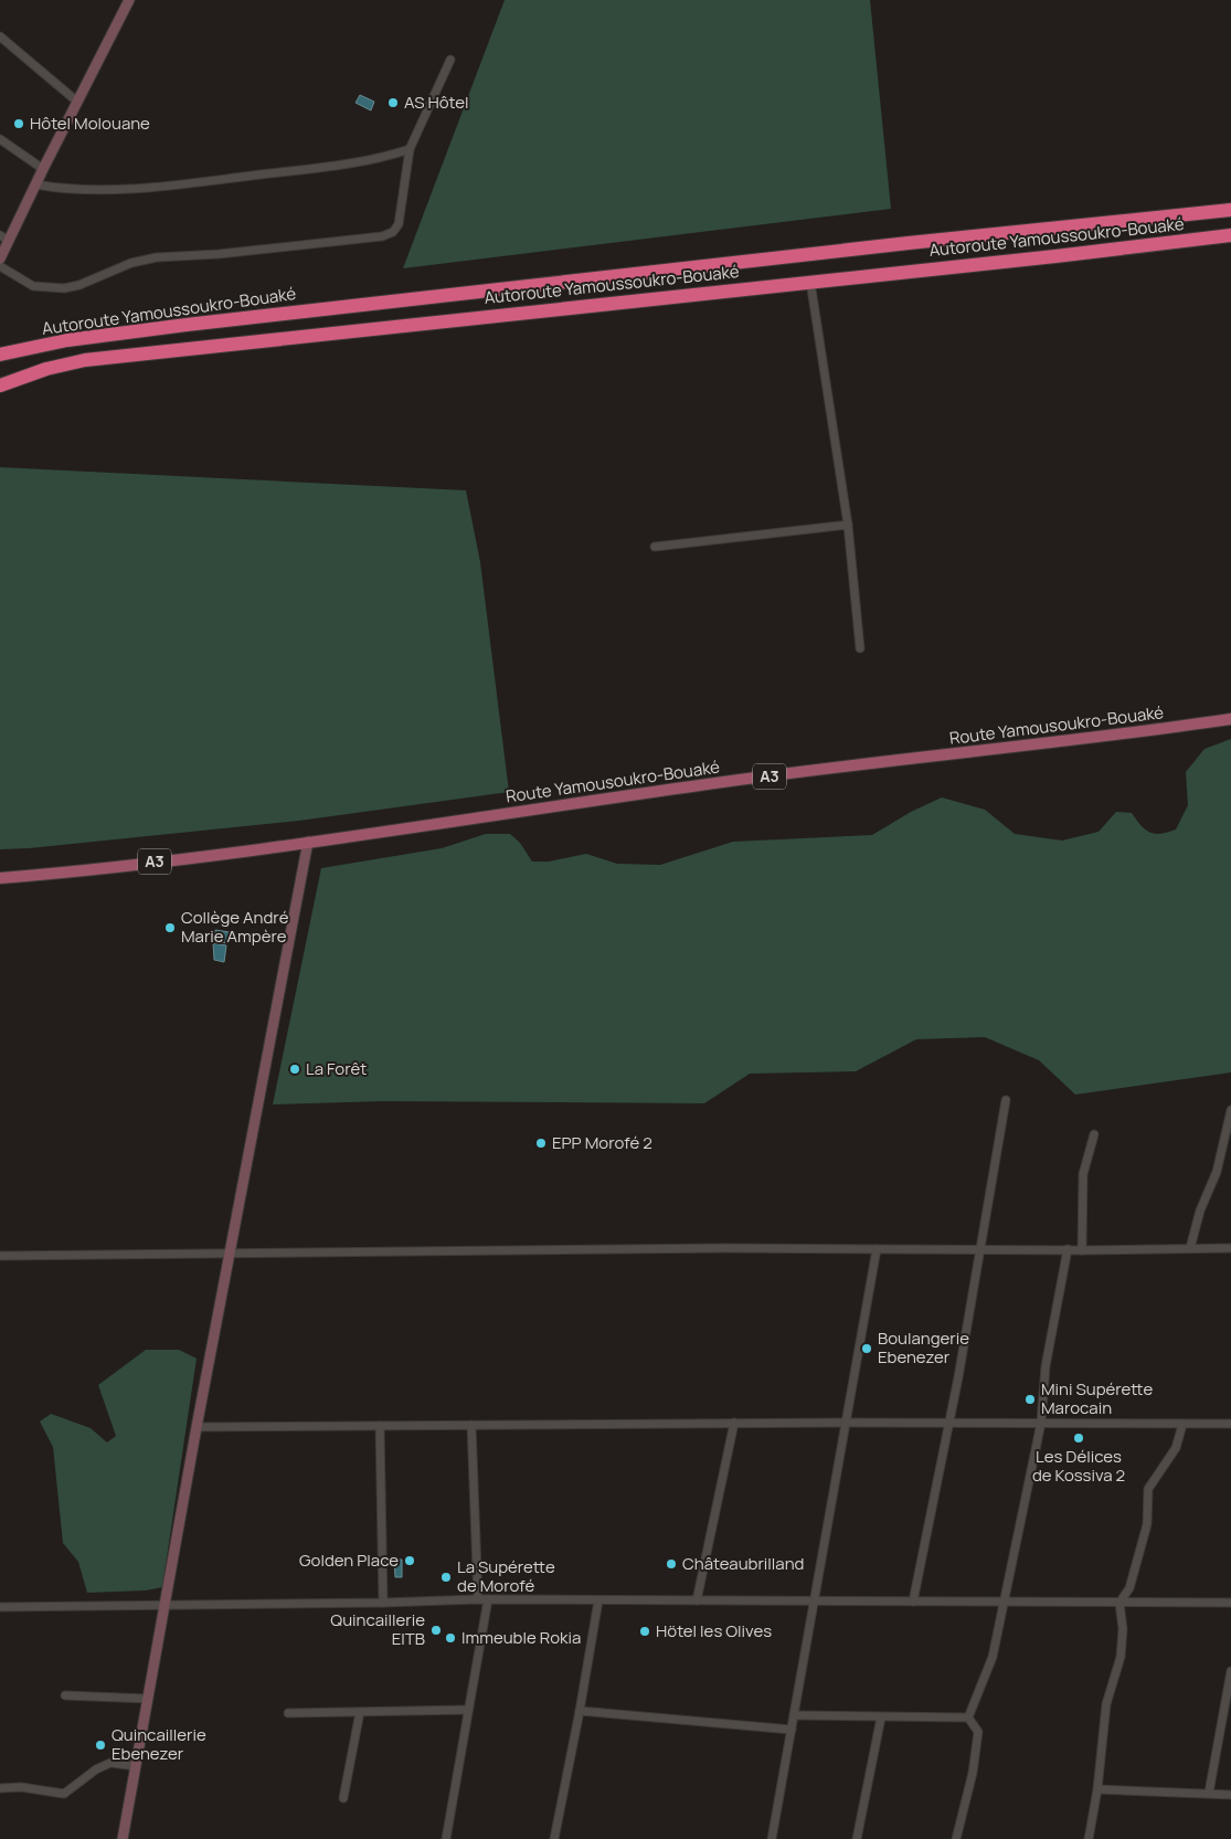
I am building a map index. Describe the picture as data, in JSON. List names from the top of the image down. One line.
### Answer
{"streets":{"highway":["Autoroute Yamoussoukro-Bouaké"],"main road":["Route Yamousoukro-Bouaké","A3"]},"places":["AS Hôtel","Hôtel Molouane","Collège André Marie Ampère","La Forêt","EPP Morofé 2","Boulangerie Ebenezer","Mini Supérette Marocain","Les Délices de Kossiva 2","Golden Place","Châteaubrilland","La Supérette de Morofé","Quincaillerie EITB","Hötel les Olives","Immeuble Rokia","Quincaillerie Ebenezer"]}
